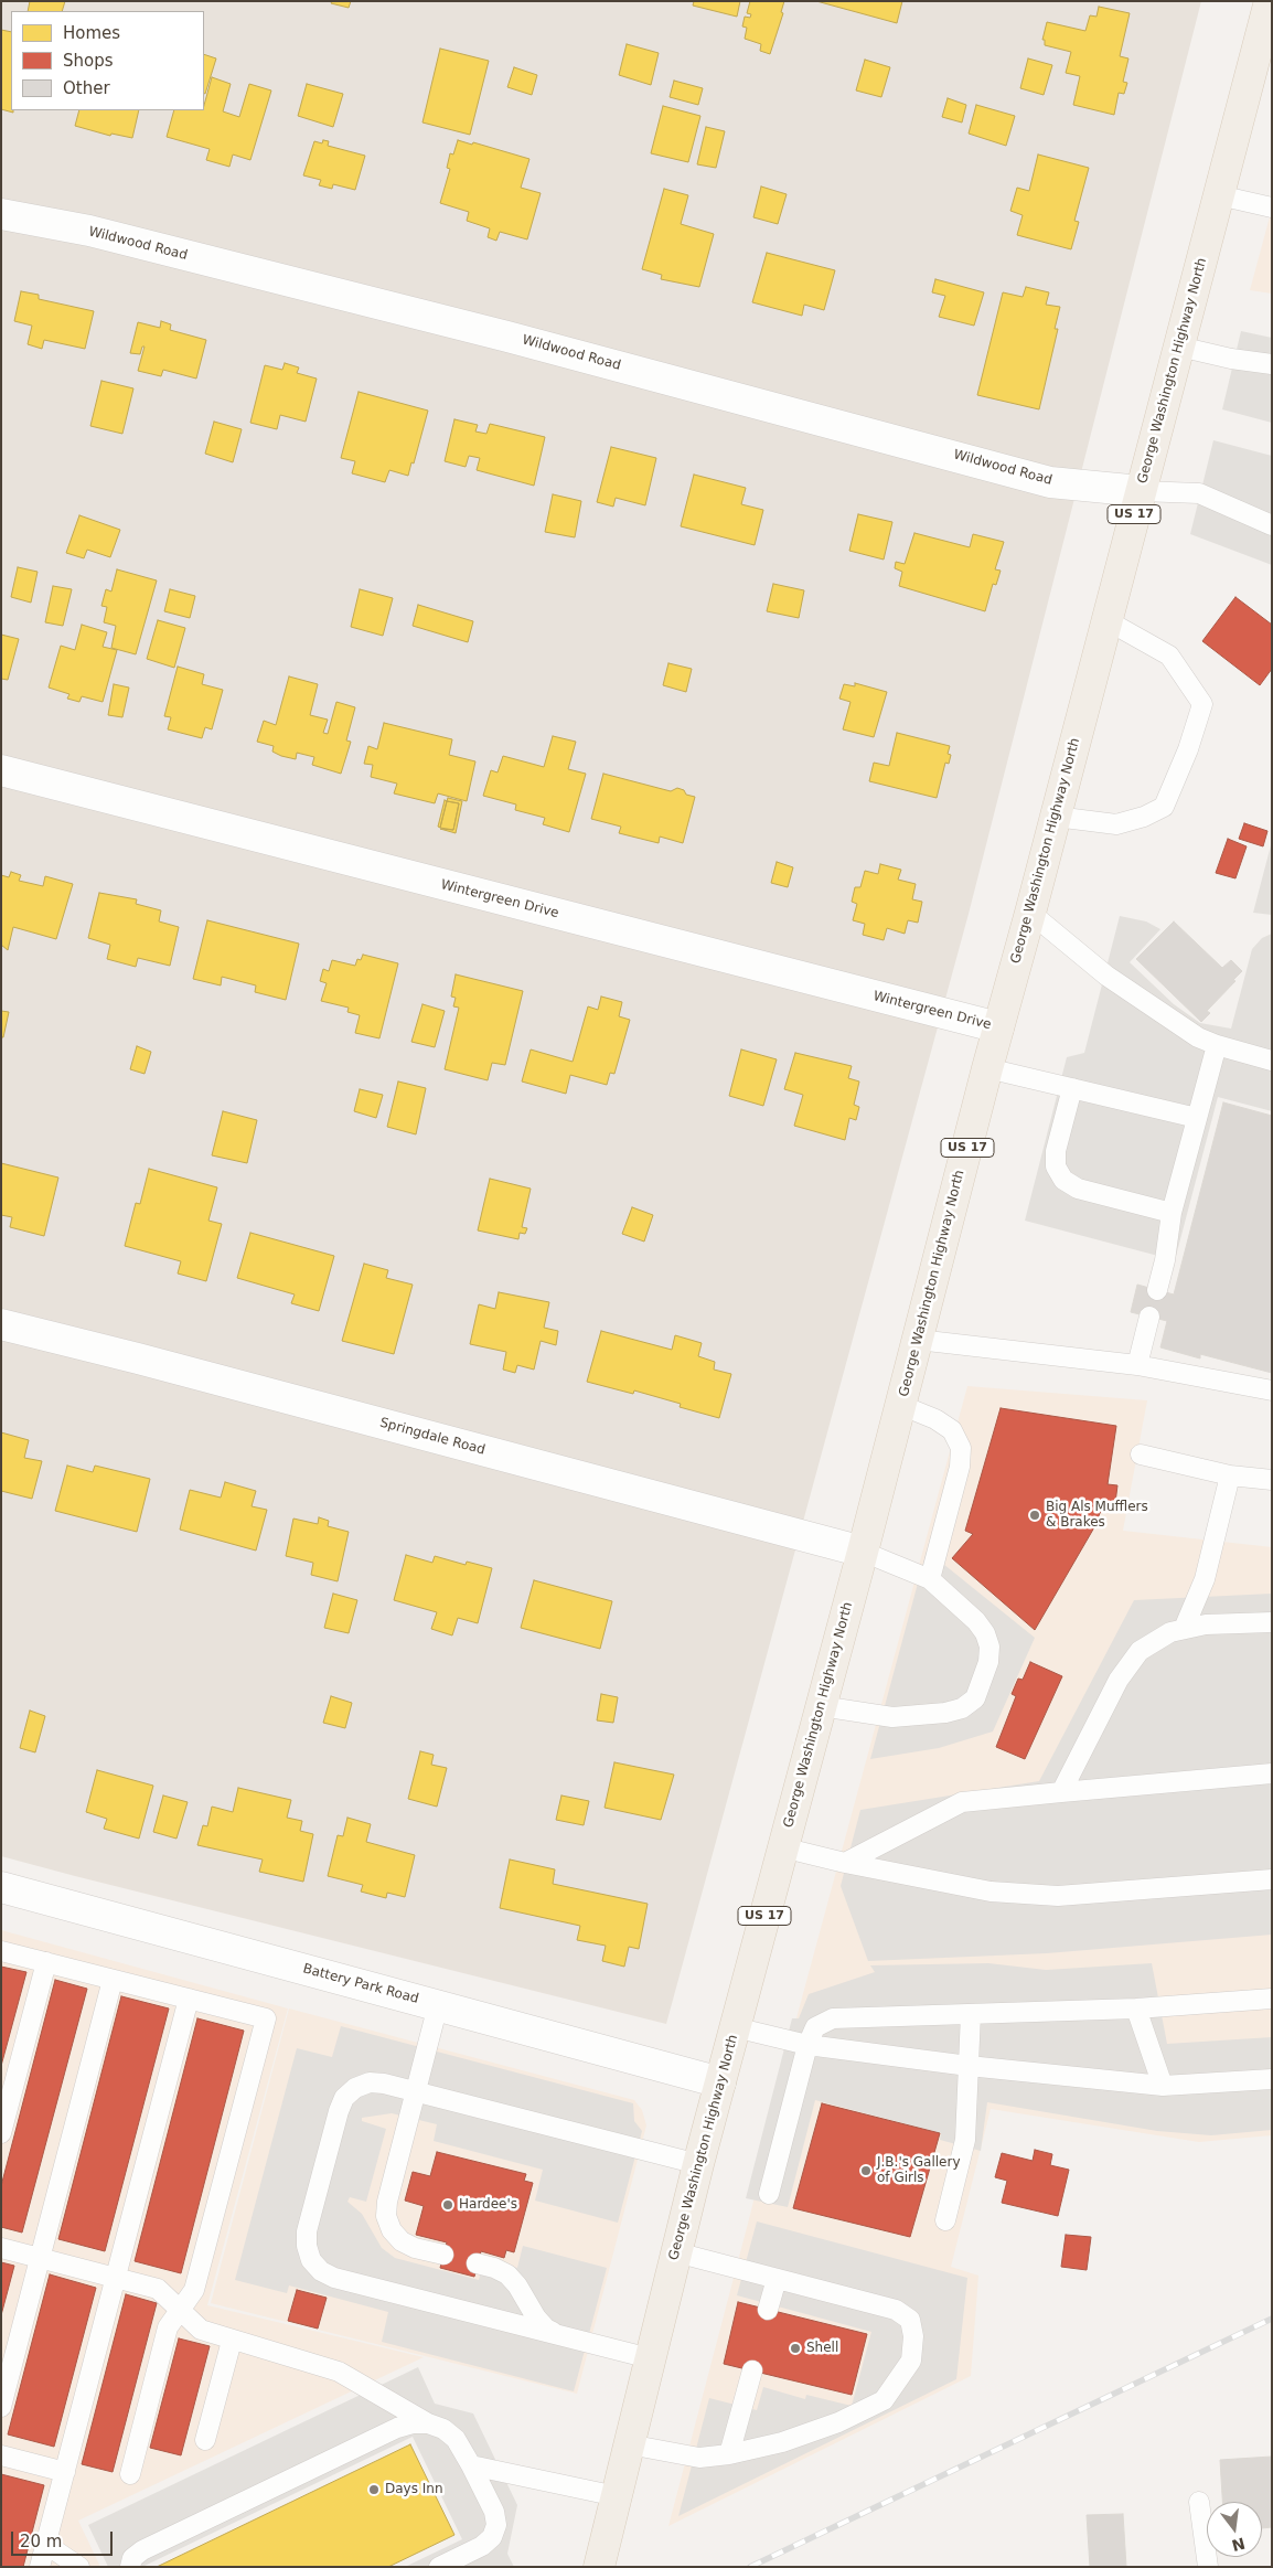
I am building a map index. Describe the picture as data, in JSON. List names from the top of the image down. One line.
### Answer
{"streets":{"main road":["George Washington Highway North","US 17"],"street":["Wildwood Road","Wintergreen Drive","Springdale Road","Battery Park Road"]},"crossings":[["Wildwood Road","George Washington Highway North"],["George Washington Highway North","Wintergreen Drive"],["George Washington Highway North","Springdale Road"],["George Washington Highway North","Battery Park Road"]],"places":["Big Als Mufflers & Brakes","J.B.'s Gallery of Girls","Hardee's","Shell","Days Inn"],"legend":["Homes","Shops","Other"],"scale_bar":"20 m","north":"bottom"}
